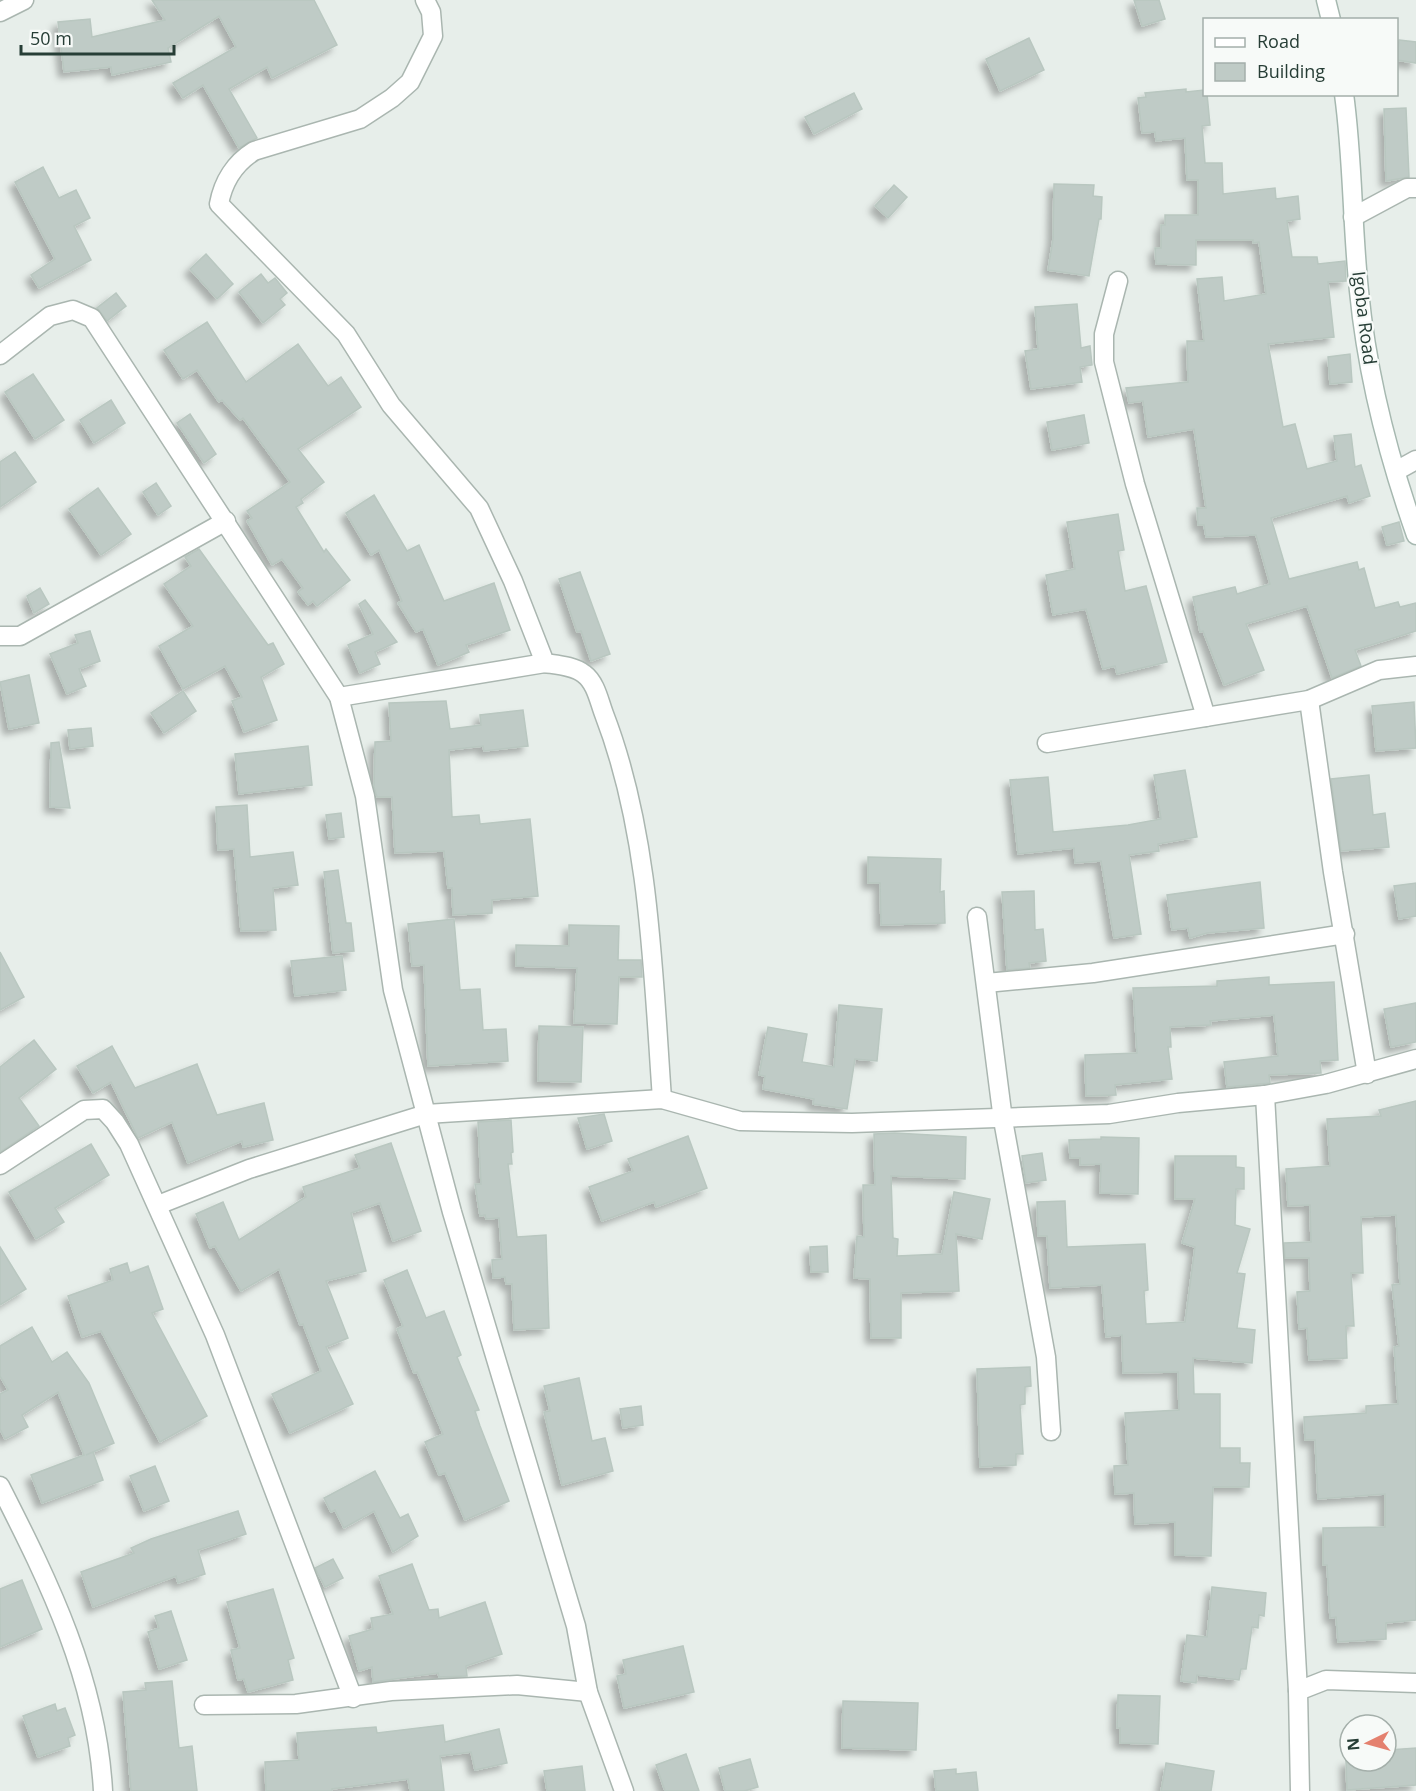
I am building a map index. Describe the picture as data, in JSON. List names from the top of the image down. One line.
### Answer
{"streets":{"street":["Igoba Road"]},"legend":["Road","Building"],"scale_bar":"50 m","north":"left"}
